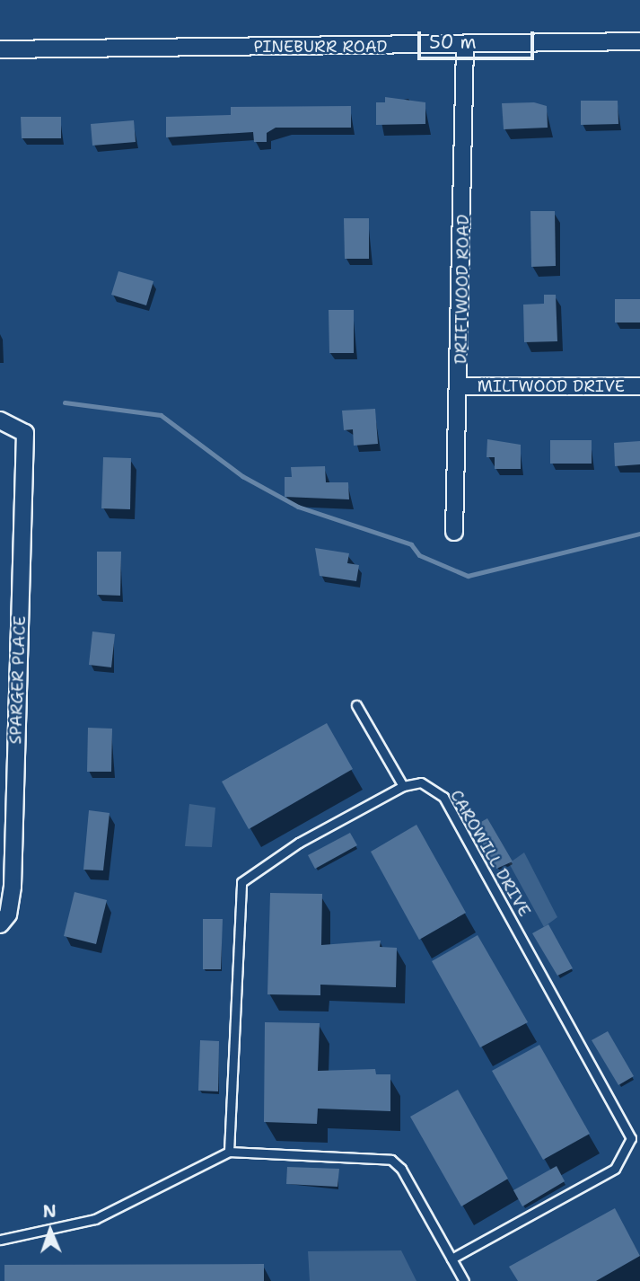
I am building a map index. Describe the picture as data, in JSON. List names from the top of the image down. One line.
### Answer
{"streets":{"street":["PINEBURR ROAD","DRIFTWOOD ROAD","MILTWOOD DRIVE","SPARGER PLACE"],"lane":["CAROWILL DRIVE"]},"crossings":[["PINEBURR ROAD","DRIFTWOOD ROAD"],["DRIFTWOOD ROAD","MILTWOOD DRIVE"]],"scale_bar":"50 m","north":"top"}
